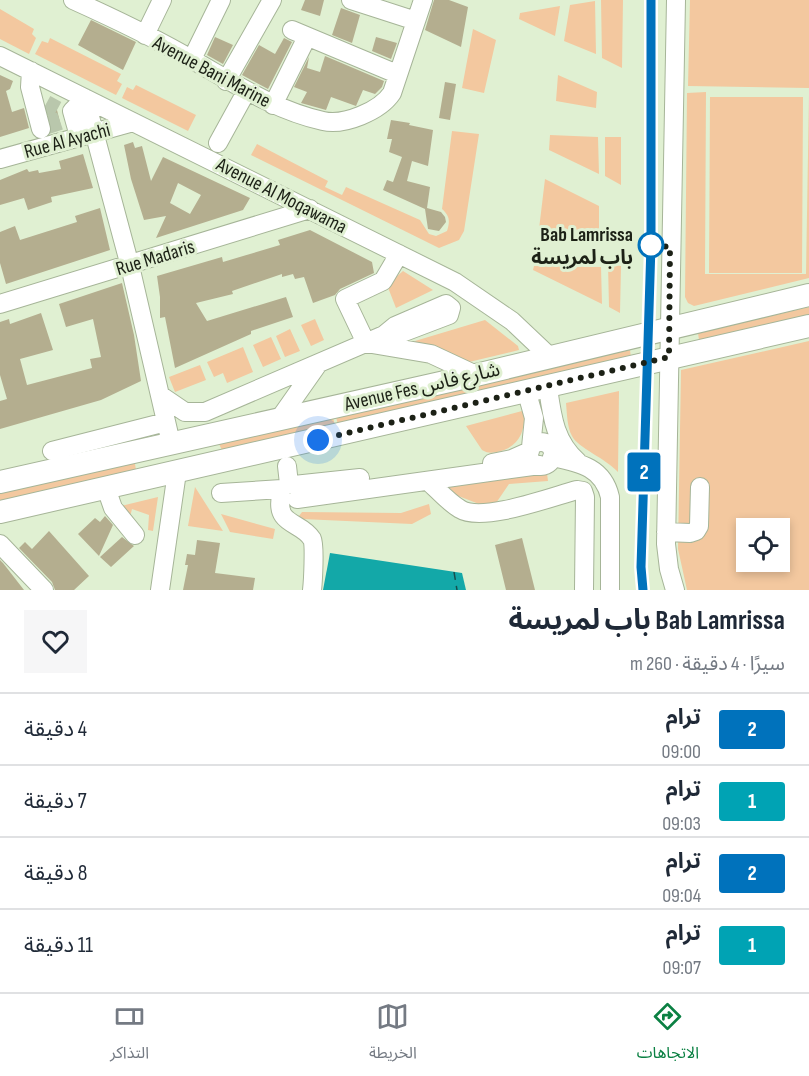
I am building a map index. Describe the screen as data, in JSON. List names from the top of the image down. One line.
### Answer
{"streets":{"main road":["Avenue Fes شارع فاس"],"street":["Avenue Bani Marine","Rue Al Ayachi","Avenue Al Moqawama","Rue Madaris"]},"crossings":[["Rue Al Ayachi","Avenue Al Moqawama"],["Avenue Al Moqawama","Rue Madaris"],["Avenue Al Moqawama","Avenue Fes شارع فاس"]],"places":["Bab Lamrissa باب لمريسة"],"lines":["tram line 2"],"page":{"on_map":"2","heading":["Bab Lamrissa باب لمريسة","سيرًا · 4 دقيقة · 260 m"],"list":[{"mark":"2","name":"ترام","note":"09:00","value":"4 دقيقة"},{"mark":"1","name":"ترام","note":"09:03","value":"7 دقيقة"},{"mark":"2","name":"ترام","note":"09:04","value":"8 دقيقة"},{"mark":"1","name":"ترام","note":"09:07","value":"11 دقيقة"}],"tabs":["الاتجاهات","الخريطة","التذاكر"]}}
